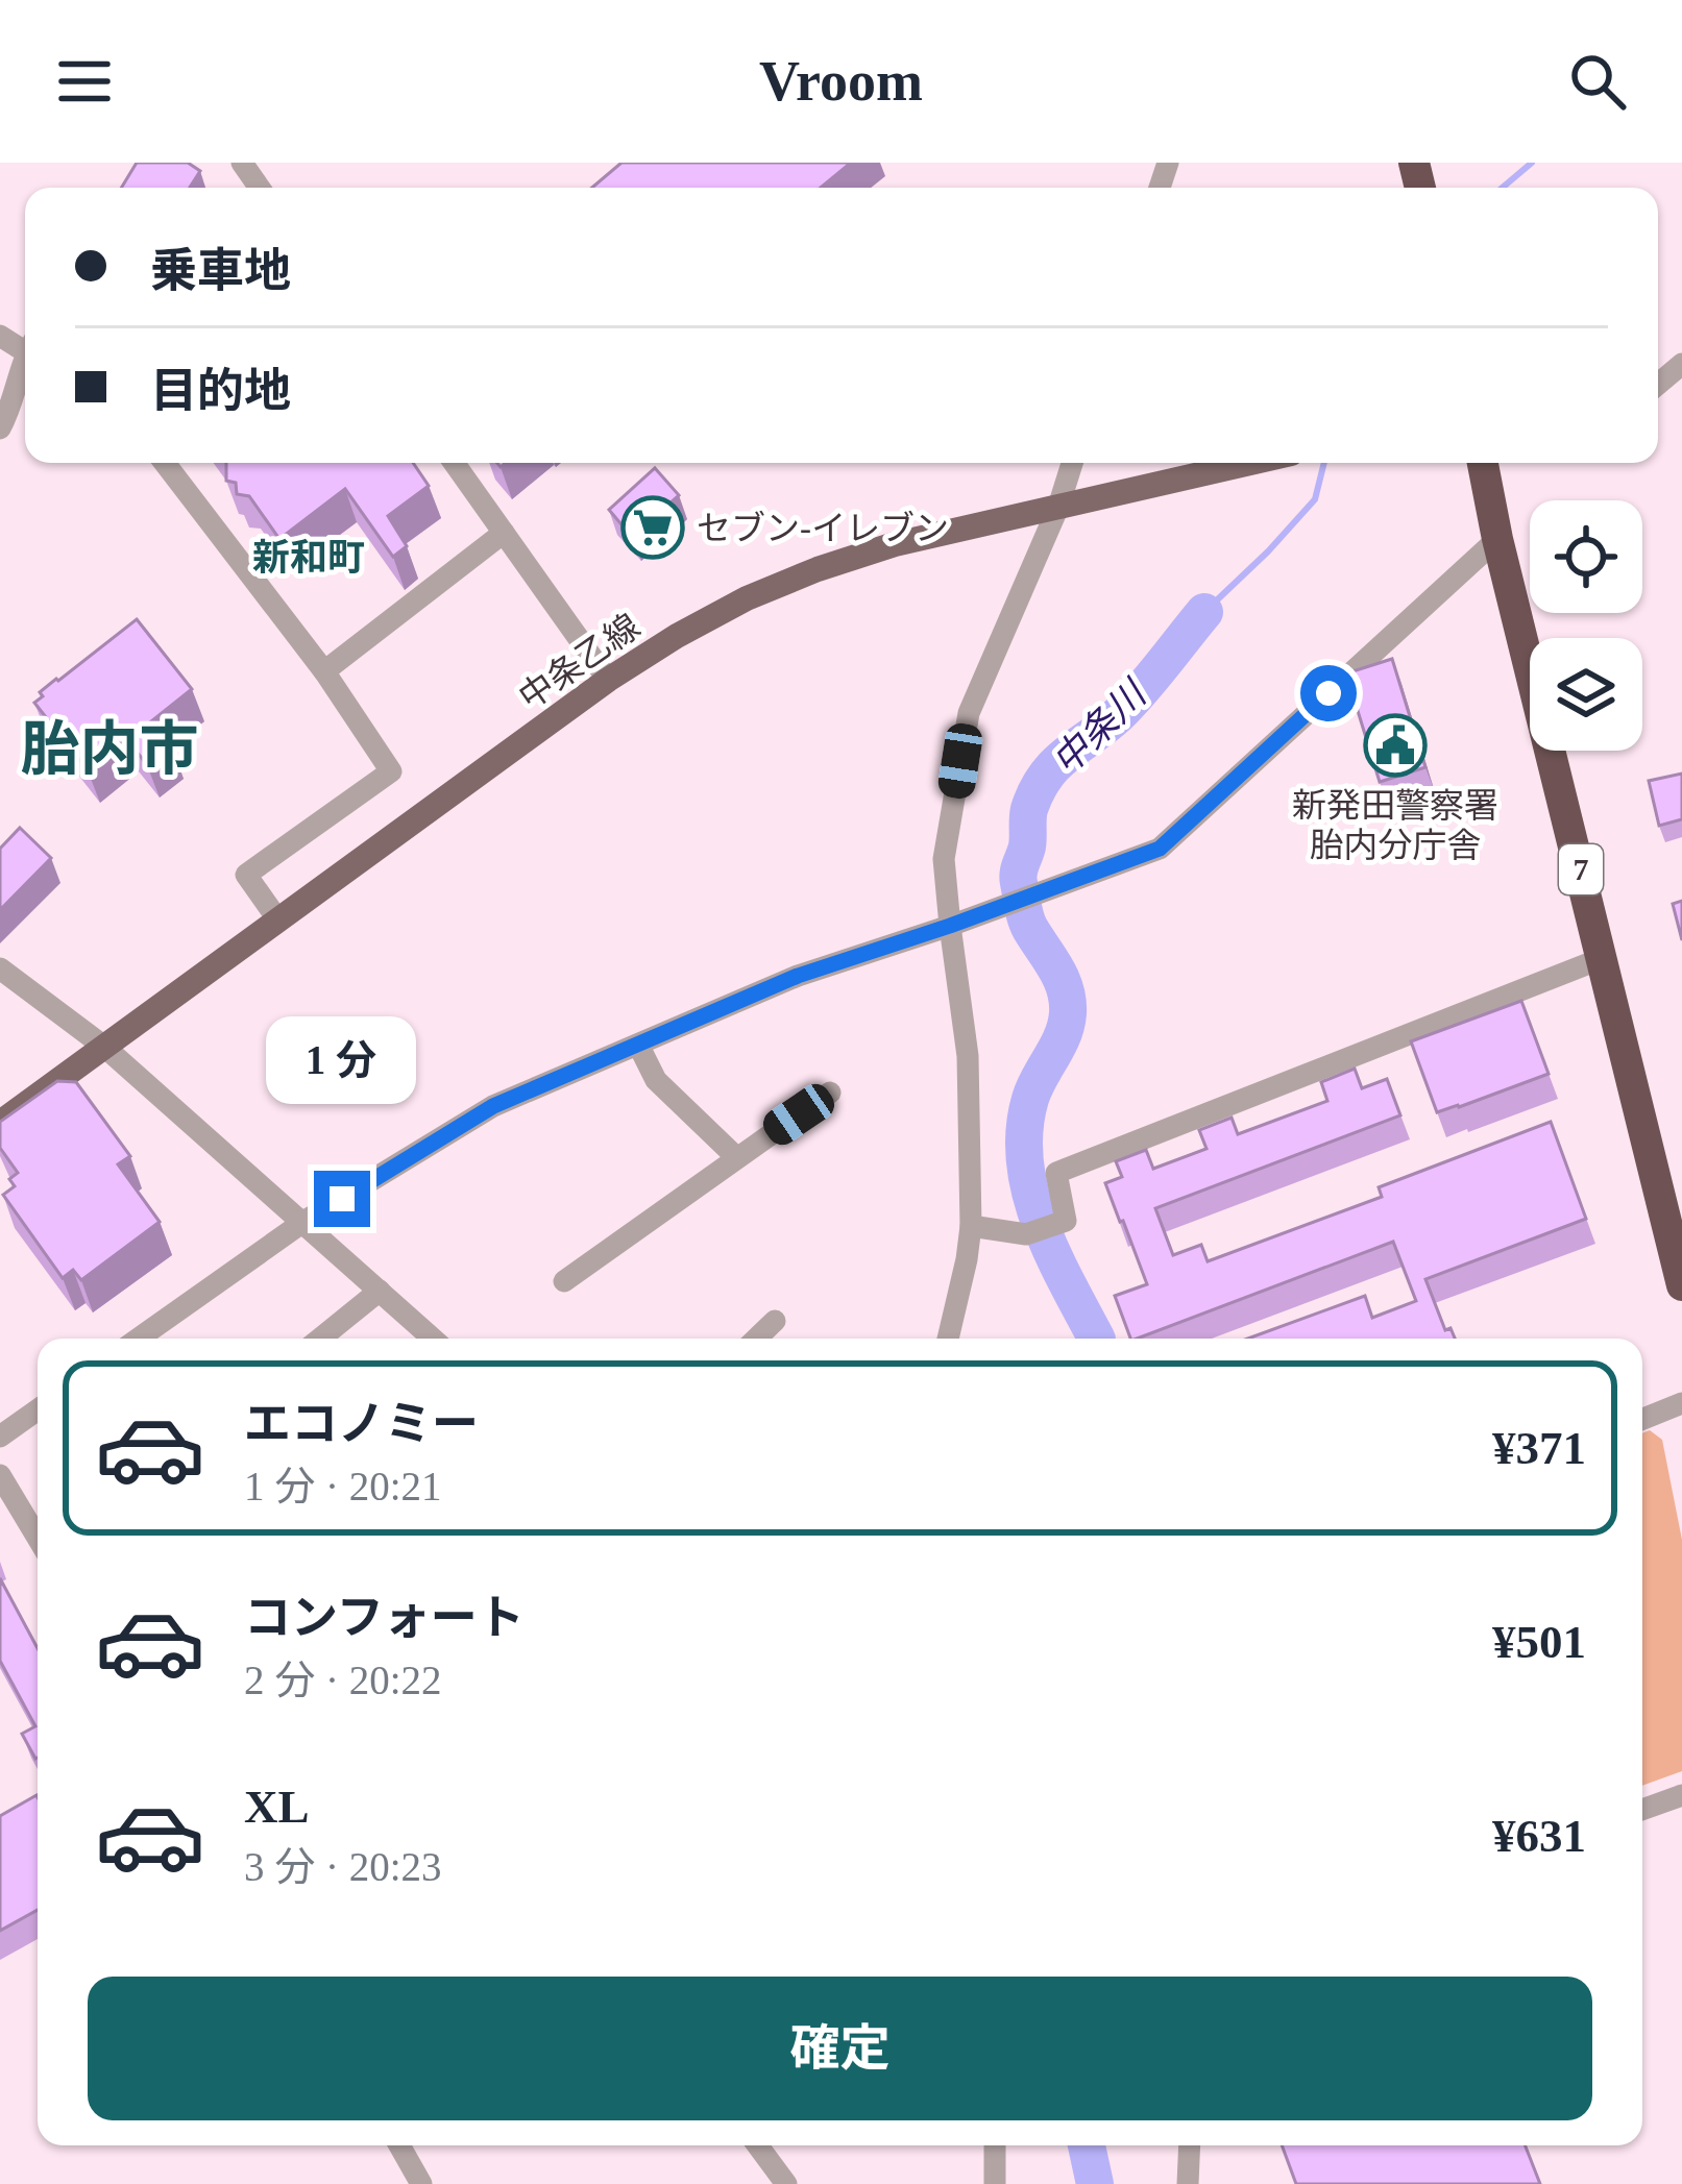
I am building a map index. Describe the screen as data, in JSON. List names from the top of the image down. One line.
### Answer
{"streets":{"highway":["7"],"main road":["中条乙線"]},"districts":["新和町","胎内市"],"water":["中条川"],"places":{"supermarket":["セブン-イレブン"],"public building":["新発田警察署 胎内分庁舎"]},"page":{"header":"Vroom","banner":["乗車地","目的地"],"bubble":"1 分","list":[{"name":"エコノミー","note":"1 分 · 20:21","value":"¥371"},{"name":"コンフォート","note":"2 分 · 20:22","value":"¥501"},{"name":"XL","note":"3 分 · 20:23","value":"¥631"}],"buttons":"確定"}}
